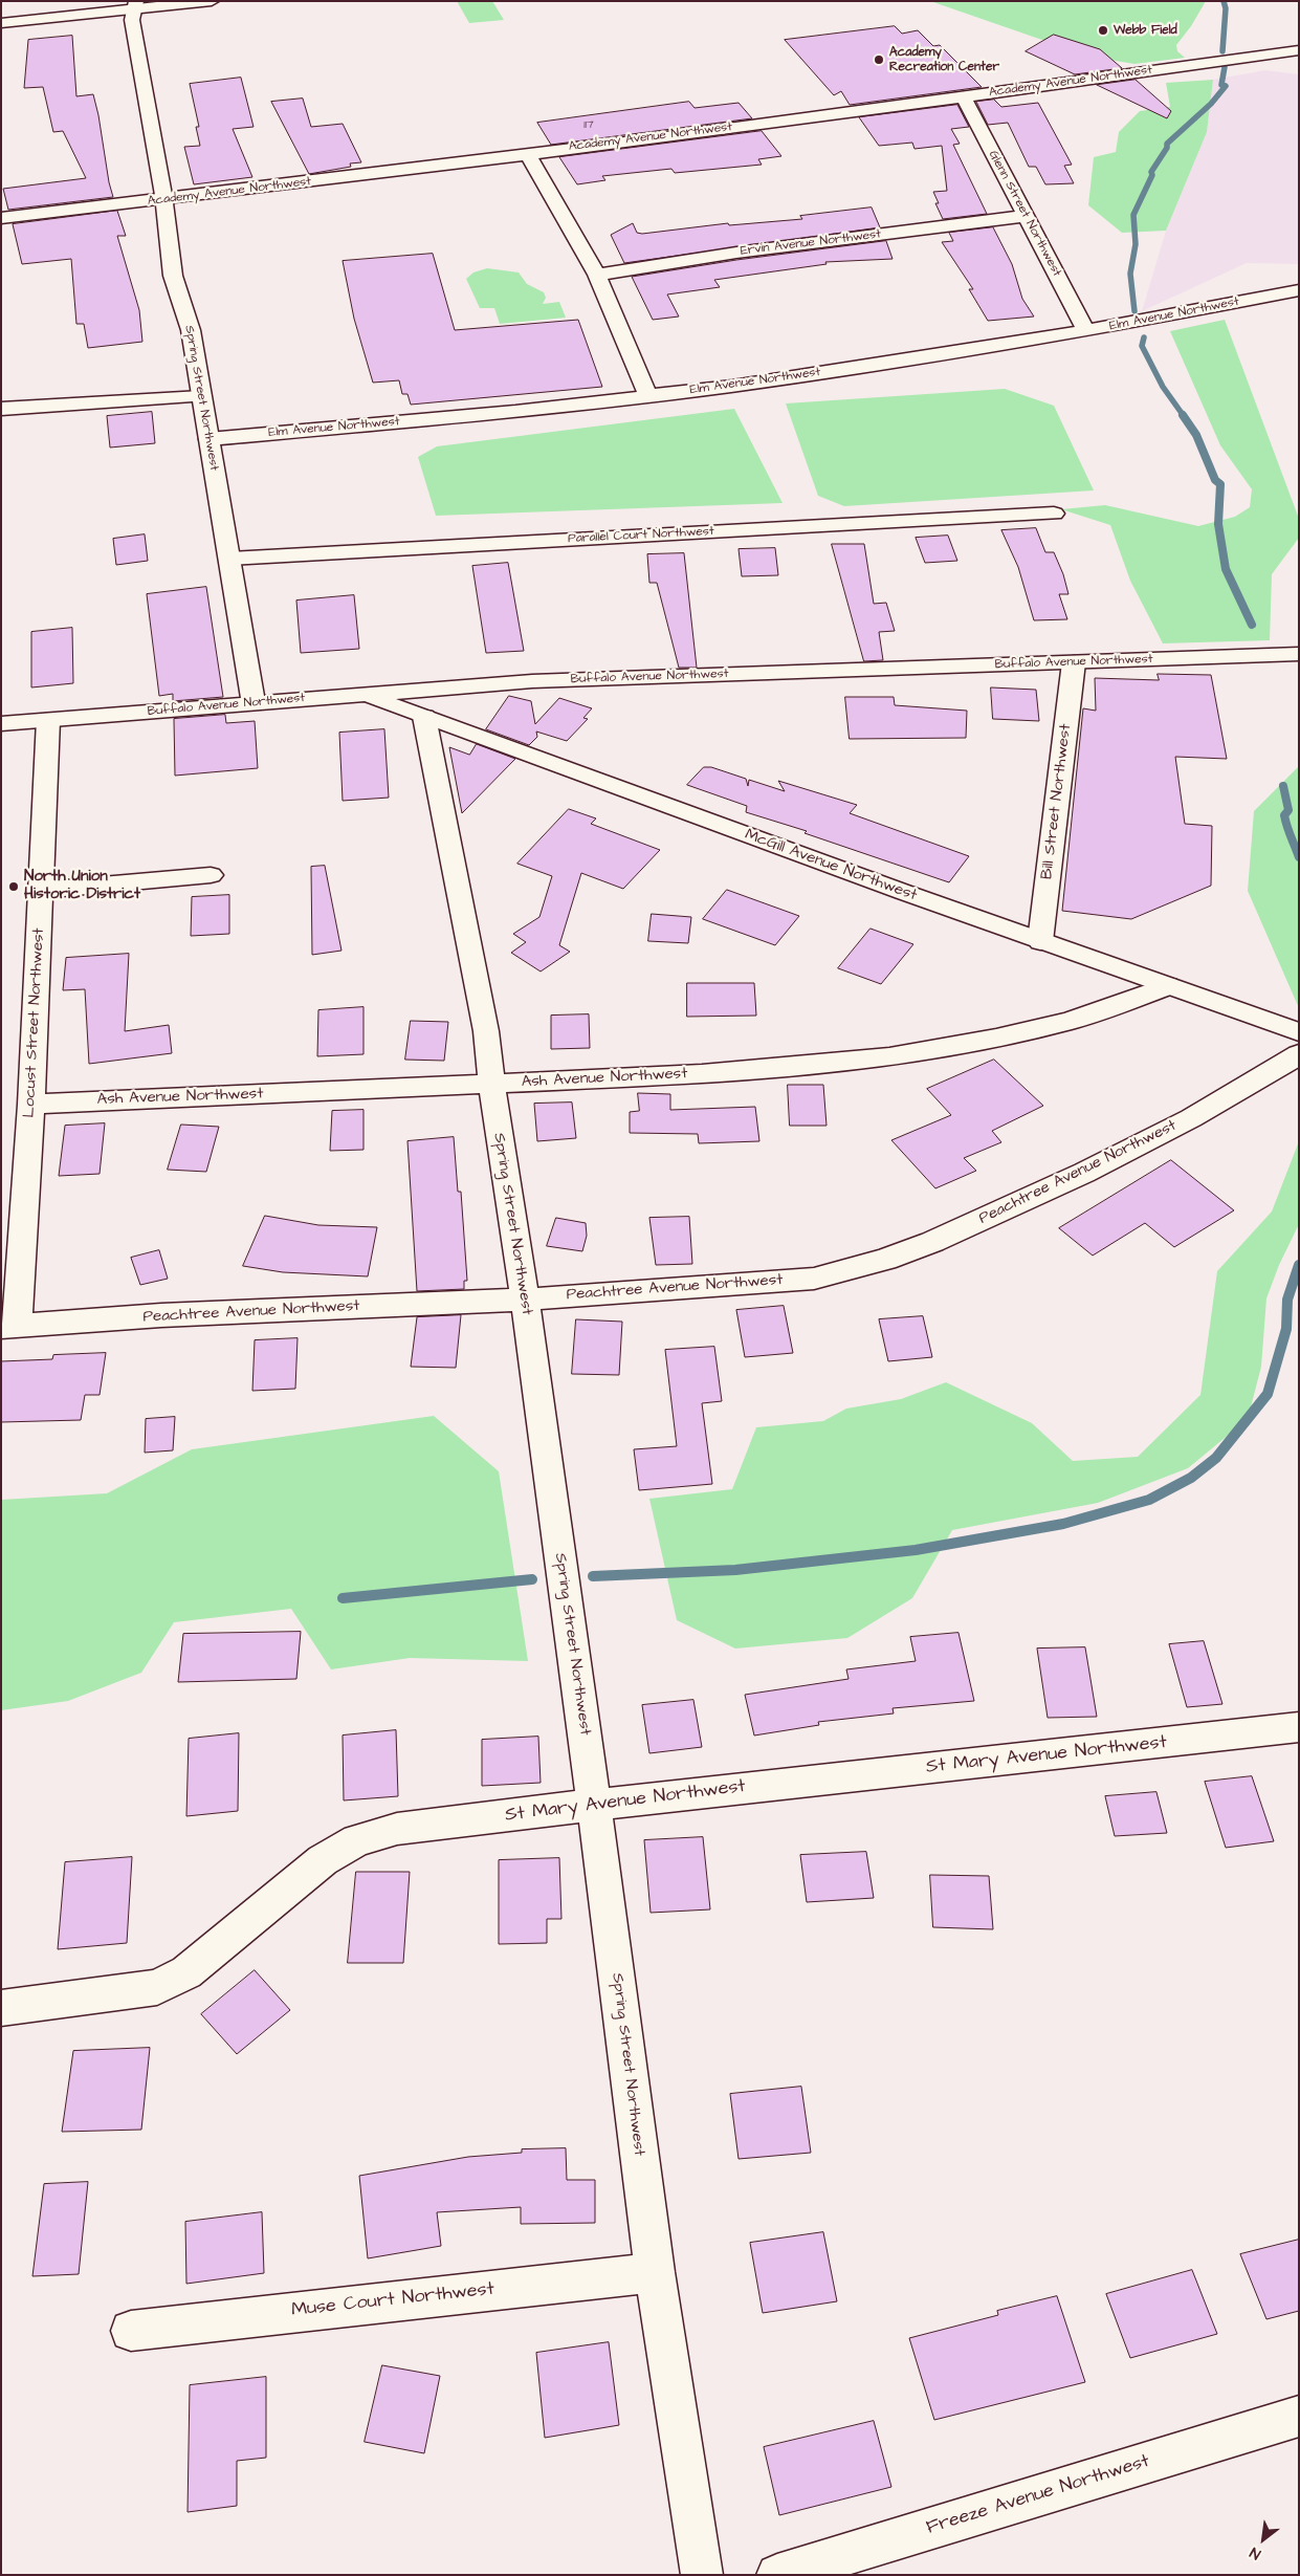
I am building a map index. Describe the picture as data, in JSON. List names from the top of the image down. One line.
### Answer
{"streets":{"street":["Academy Avenue Northwest","Glenn Street Northwest","Ervin Avenue Northwest","Elm Avenue Northwest","Spring Street Northwest","Parallel Court Northwest","Buffalo Avenue Northwest","Bill Street Northwest","McGill Avenue Northwest","Locust Street Northwest","Ash Avenue Northwest","Peachtree Avenue Northwest","St Mary Avenue Northwest","Muse Court Northwest","Freeze Avenue Northwest"]},"crossings":[["Academy Avenue Northwest","Glenn Street Northwest"],["Academy Avenue Northwest","Spring Street Northwest"],["Glenn Street Northwest","Ervin Avenue Northwest"],["Glenn Street Northwest","Elm Avenue Northwest"],["Elm Avenue Northwest","Spring Street Northwest"],["Spring Street Northwest","Parallel Court Northwest"],["Spring Street Northwest","Buffalo Avenue Northwest"],["Spring Street Northwest","McGill Avenue Northwest"],["Spring Street Northwest","Ash Avenue Northwest"],["Spring Street Northwest","Peachtree Avenue Northwest"],["Spring Street Northwest","St Mary Avenue Northwest"],["Spring Street Northwest","Muse Court Northwest"],["Buffalo Avenue Northwest","Bill Street Northwest"],["Buffalo Avenue Northwest","McGill Avenue Northwest"],["Buffalo Avenue Northwest","Locust Street Northwest"],["Bill Street Northwest","McGill Avenue Northwest"],["McGill Avenue Northwest","Ash Avenue Northwest"],["Locust Street Northwest","Ash Avenue Northwest"],["Locust Street Northwest","Peachtree Avenue Northwest"]],"places":["Webb Field","Academy Recreation Center","North Union Historic District"],"house_numbers":["117"],"north":"bottom left"}
